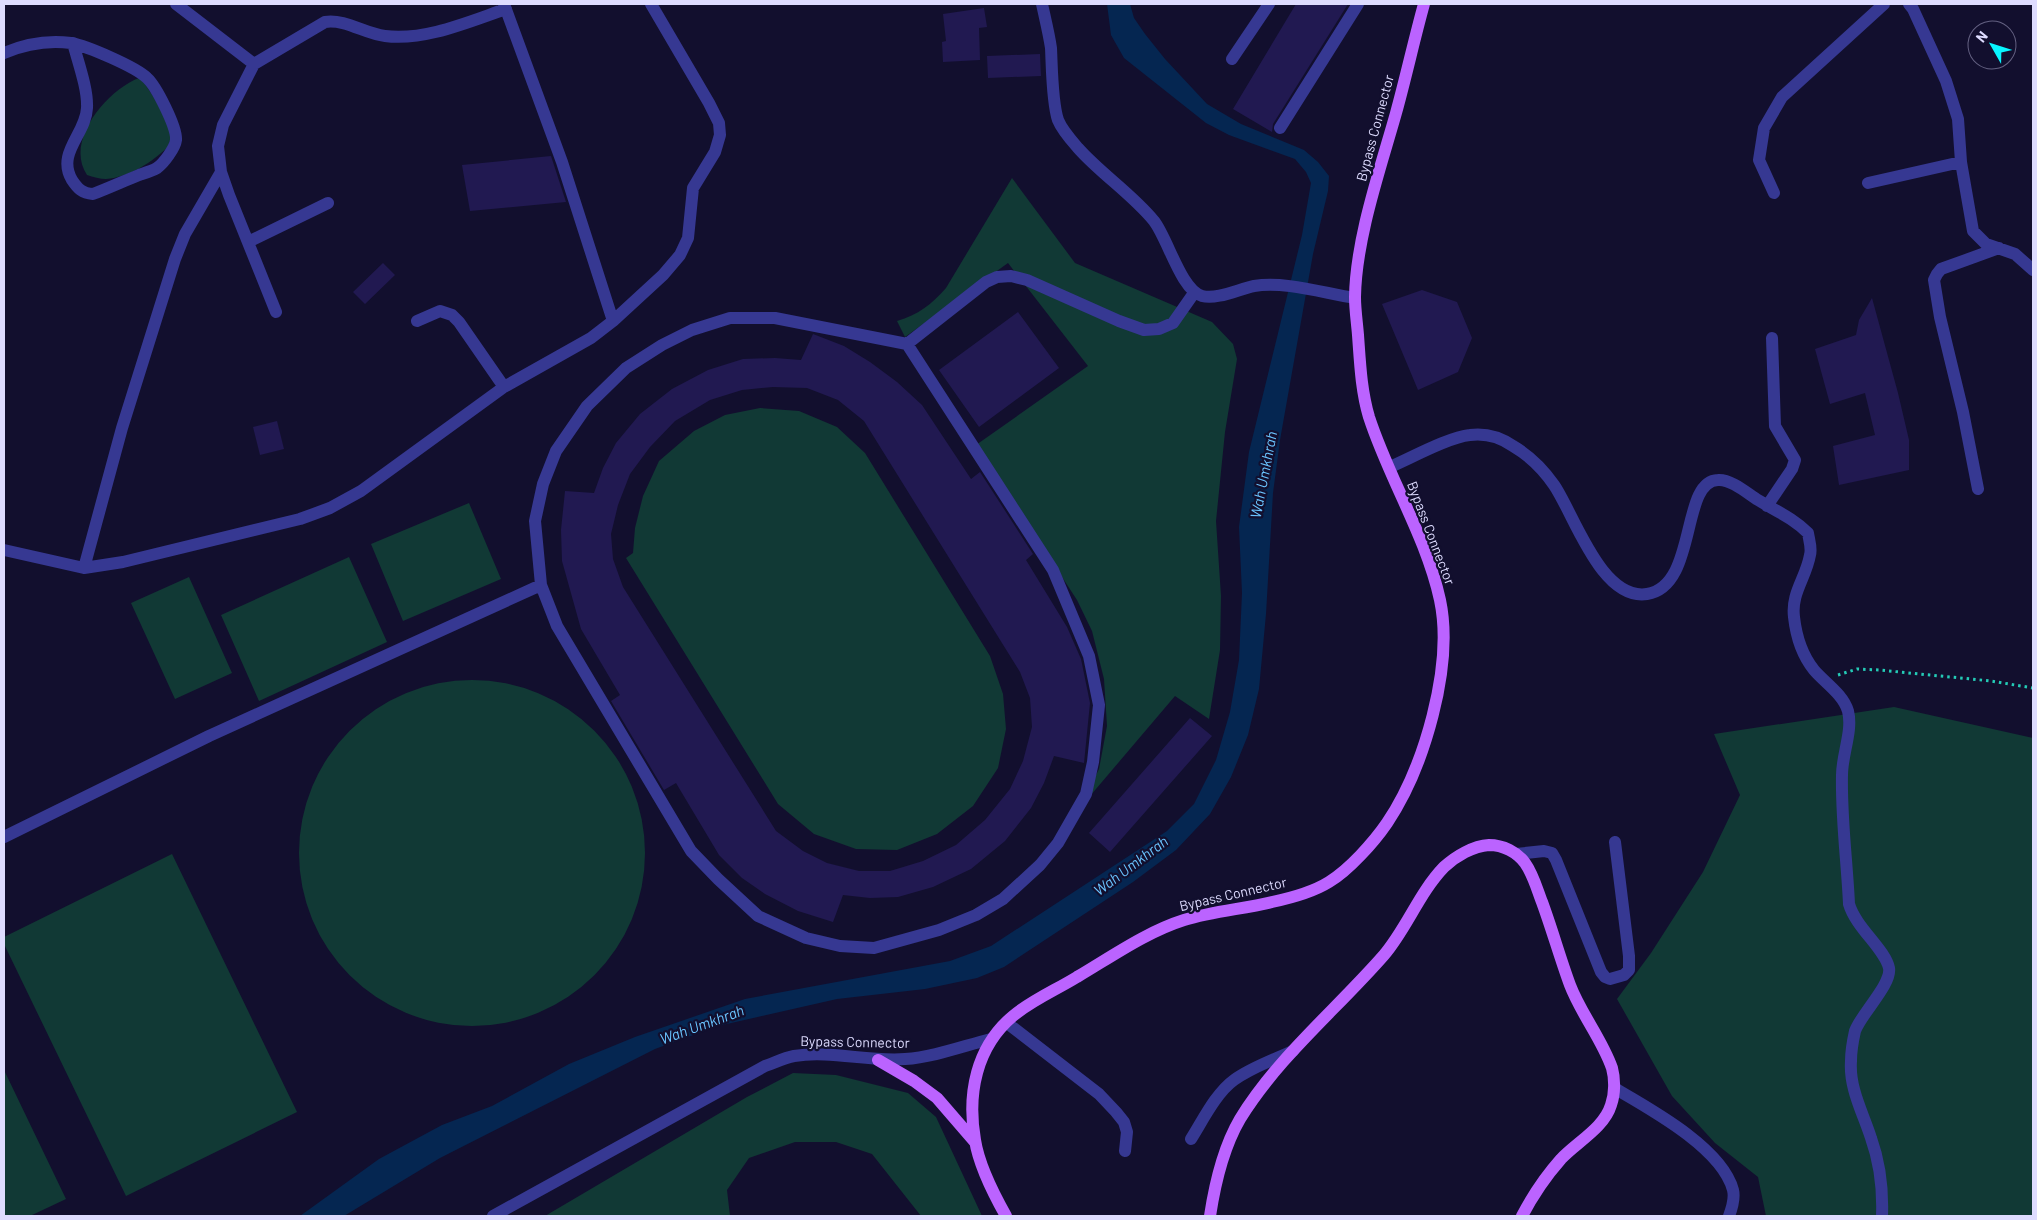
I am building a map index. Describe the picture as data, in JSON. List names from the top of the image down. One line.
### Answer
{"streets":{"main road":["Bypass Connector"]},"water":["Wah Umkhrah"],"north":"top left"}
